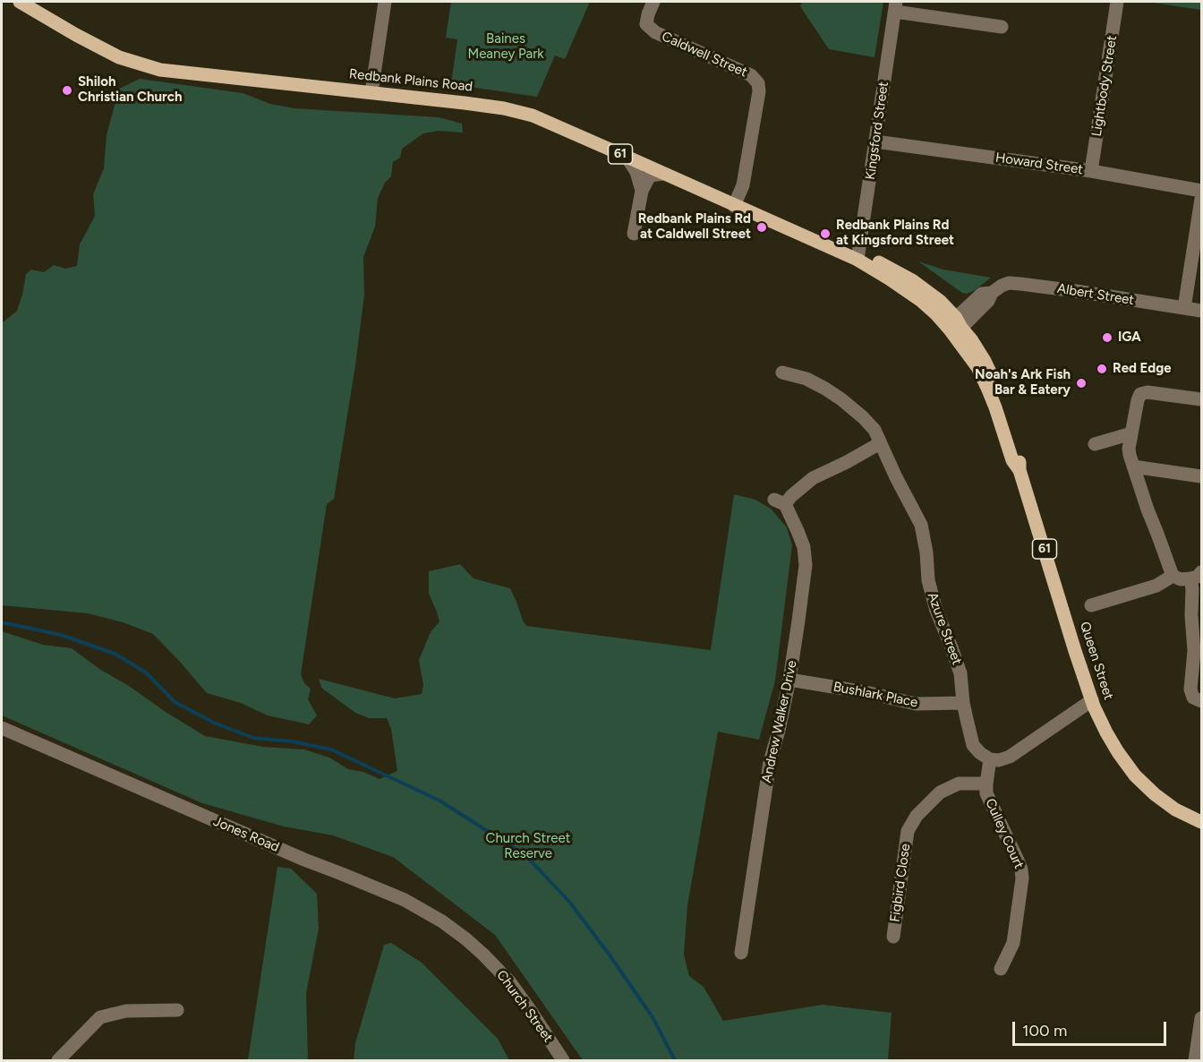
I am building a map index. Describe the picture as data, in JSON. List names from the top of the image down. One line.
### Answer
{"streets":{"main road":["Redbank Plains Road","61","Queen Street"],"street":["Caldwell Street","Lightbody Street","Kingsford Street","Howard Street","Albert Street","Azure Street","Bushlark Place","Andrew Walker Drive","Culley Court","Jones Road","Figbird Close","Church Street"]},"crossings":[["Caldwell Street","Redbank Plains Road"],["Redbank Plains Road","Queen Street"],["Lightbody Street","Howard Street"],["Kingsford Street","Howard Street"],["Kingsford Street","Queen Street"],["Albert Street","Queen Street"],["Azure Street","Bushlark Place"],["Azure Street","Andrew Walker Drive"],["Azure Street","Culley Court"],["Bushlark Place","Andrew Walker Drive"],["Culley Court","Figbird Close"],["Jones Road","Church Street"]],"parks":["Baines Meaney Park","Church Street Reserve"],"places":["Shiloh Christian Church","Redbank Plains Rd at Caldwell Street","Redbank Plains Rd at Kingsford Street","IGA","Red Edge","Noah's Ark Fish Bar & Eatery"],"scale_bar":"100 m"}
